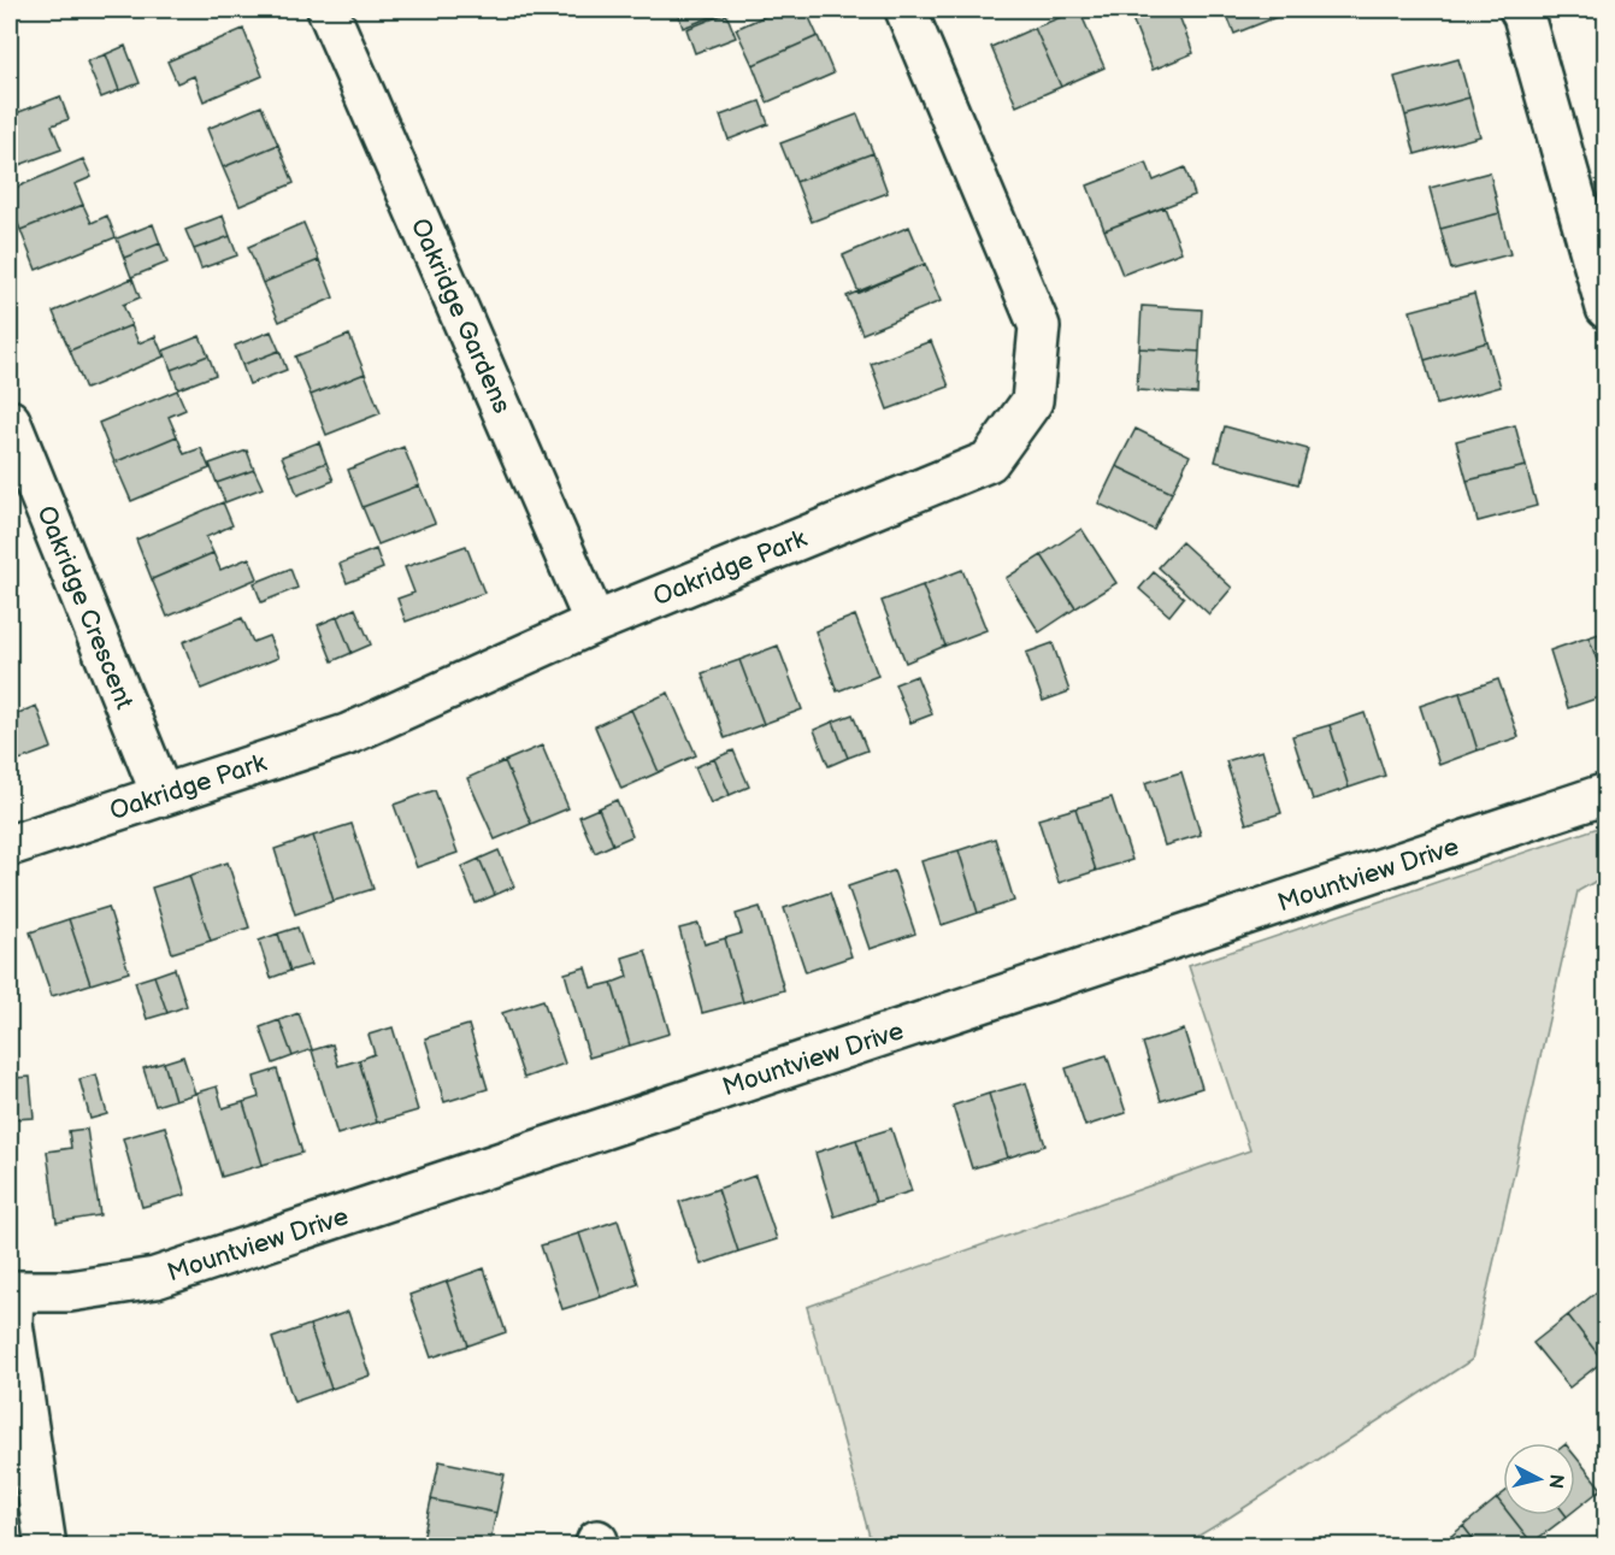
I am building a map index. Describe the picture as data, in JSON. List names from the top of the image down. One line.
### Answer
{"streets":{"street":["Oakridge Gardens","Oakridge Park","Oakridge Crescent","Mountview Drive"]},"crossings":[["Oakridge Gardens","Oakridge Park"],["Oakridge Park","Oakridge Crescent"]],"north":"right"}
